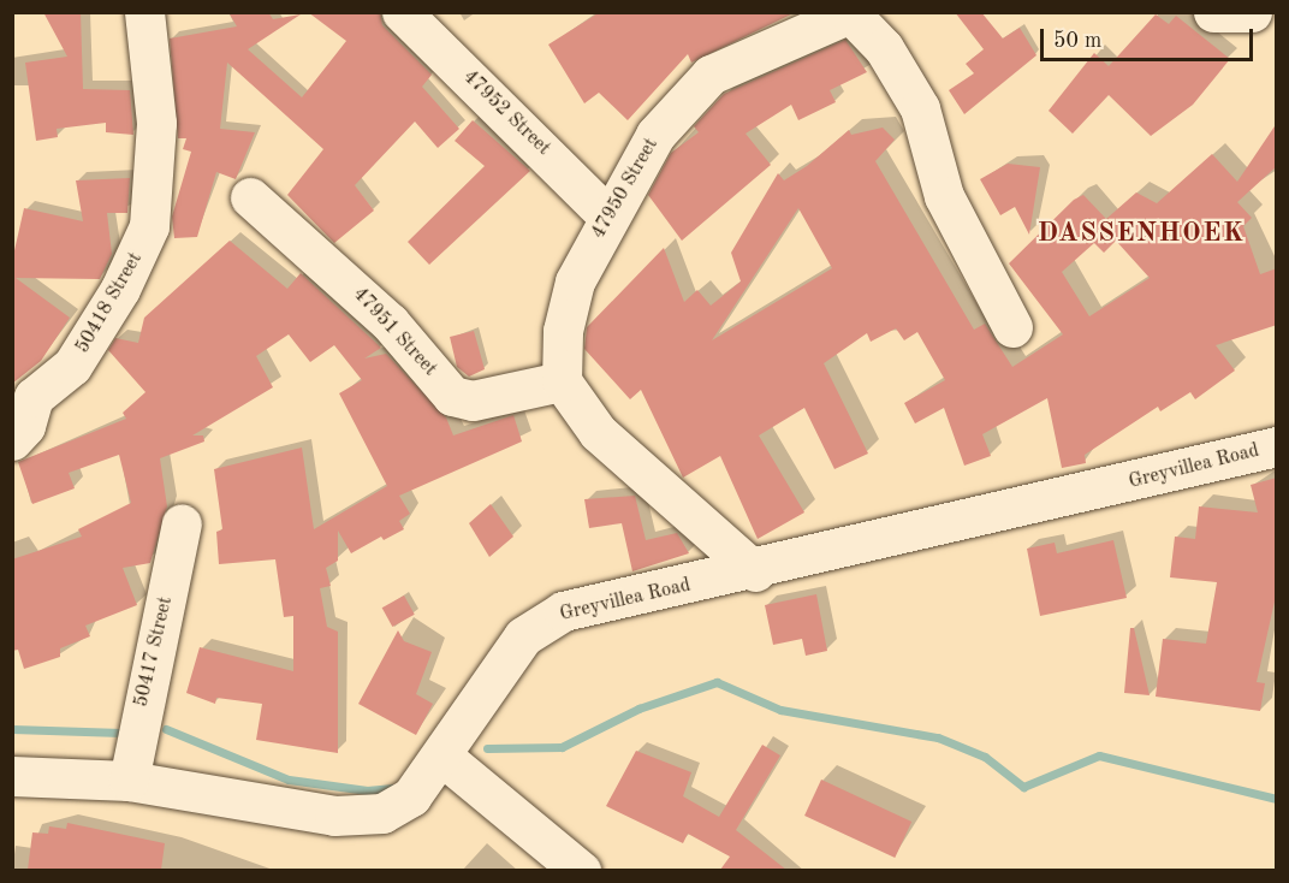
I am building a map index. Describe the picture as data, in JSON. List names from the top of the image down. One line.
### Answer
{"streets":{"street":["47952 Street","47950 Street","50418 Street","47951 Street","Greyvillea Road","50417 Street"]},"crossings":[["47952 Street","47950 Street"],["47950 Street","47951 Street"],["Greyvillea Road","50417 Street"]],"districts":["DASSENHOEK"],"scale_bar":"50 m"}
